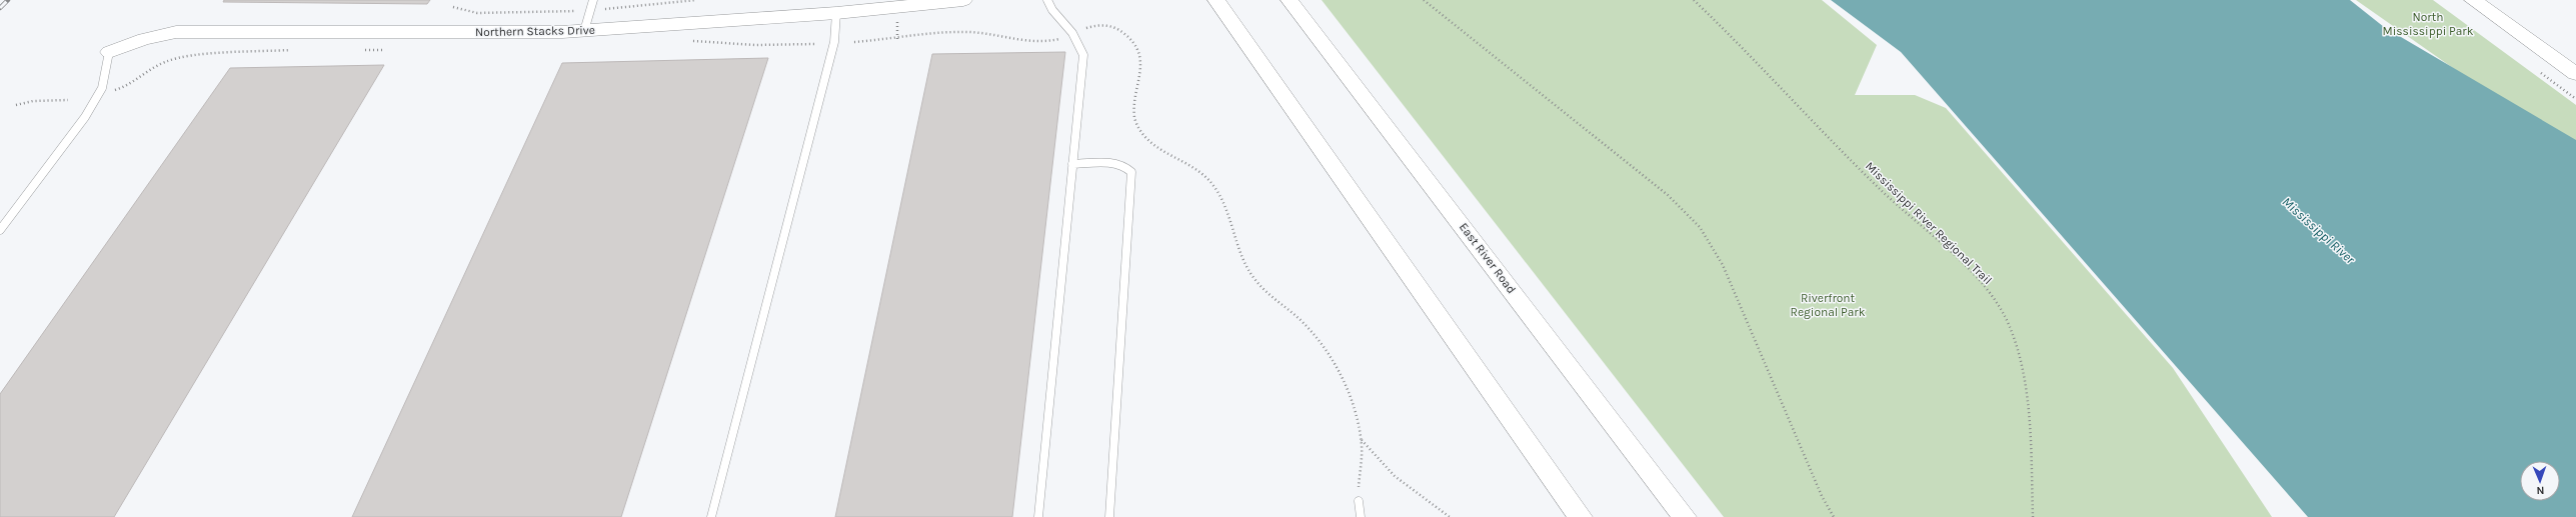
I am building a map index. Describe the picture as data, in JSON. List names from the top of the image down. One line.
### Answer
{"streets":{"street":["Northern Stacks Drive","East River Road"],"path":["Mississippi River Regional Trail"]},"water":["Mississippi River"],"parks":["North Mississippi Park","Riverfront Regional Park"],"north":"bottom"}
